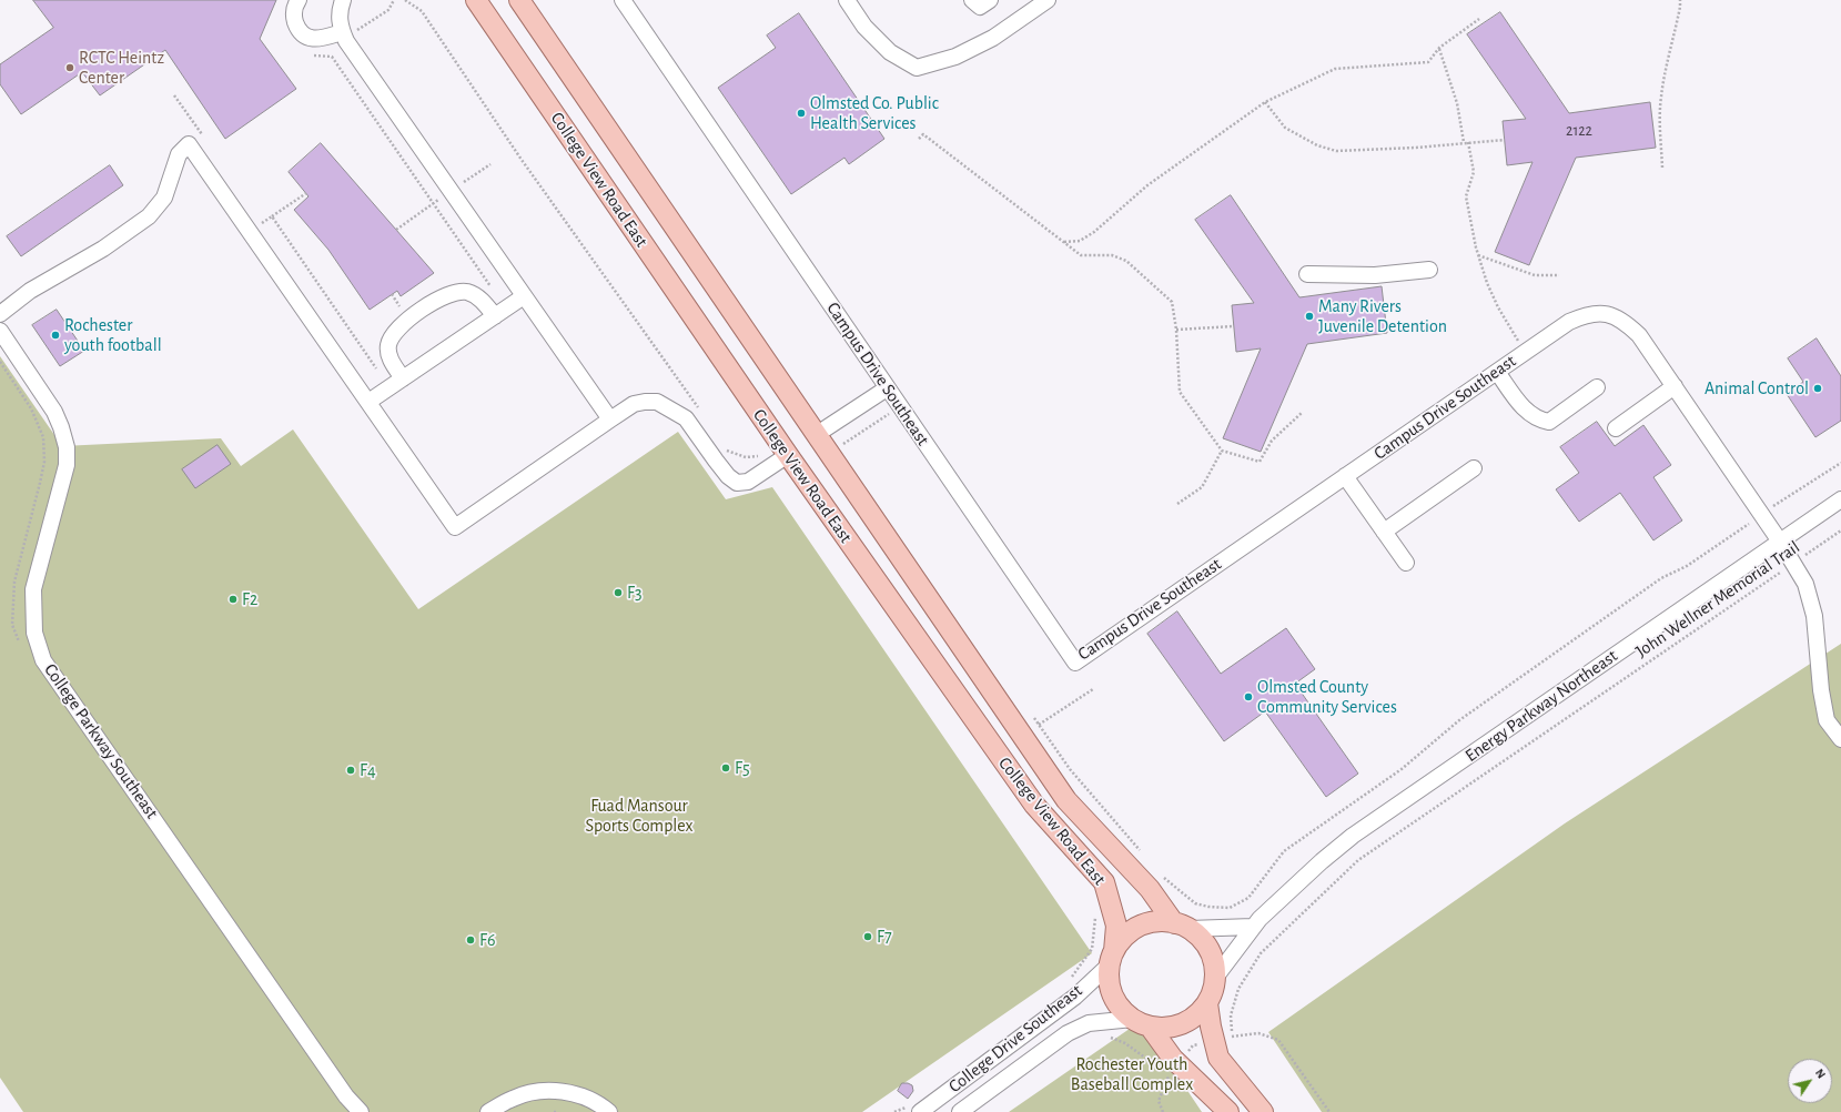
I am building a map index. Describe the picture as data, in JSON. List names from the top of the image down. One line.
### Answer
{"streets":{"main road":["College View Road East"],"street":["Campus Drive Southeast","Energy Parkway Northeast","College Parkway Southeast","College Drive Southeast"],"path":["John Wellner Memorial Trail"]},"crossings":[["College View Road East","Energy Parkway Northeast"],["College View Road East","College Drive Southeast"],["Campus Drive Southeast","John Wellner Memorial Trail"],["Campus Drive Southeast","Energy Parkway Northeast"],["Energy Parkway Northeast","College Drive Southeast"]],"parks":["Fuad Mansour Sports Complex","Rochester Youth Baseball Complex"],"places":["RCTC Heintz Center","Olmsted Co. Public Health Services","Many Rivers Juvenile Detention","Rochester youth football","Animal Control","F3","F2","Olmsted County Community Services","F5","F4","F7","F6"],"house_numbers":["2122"],"north":"top right"}
